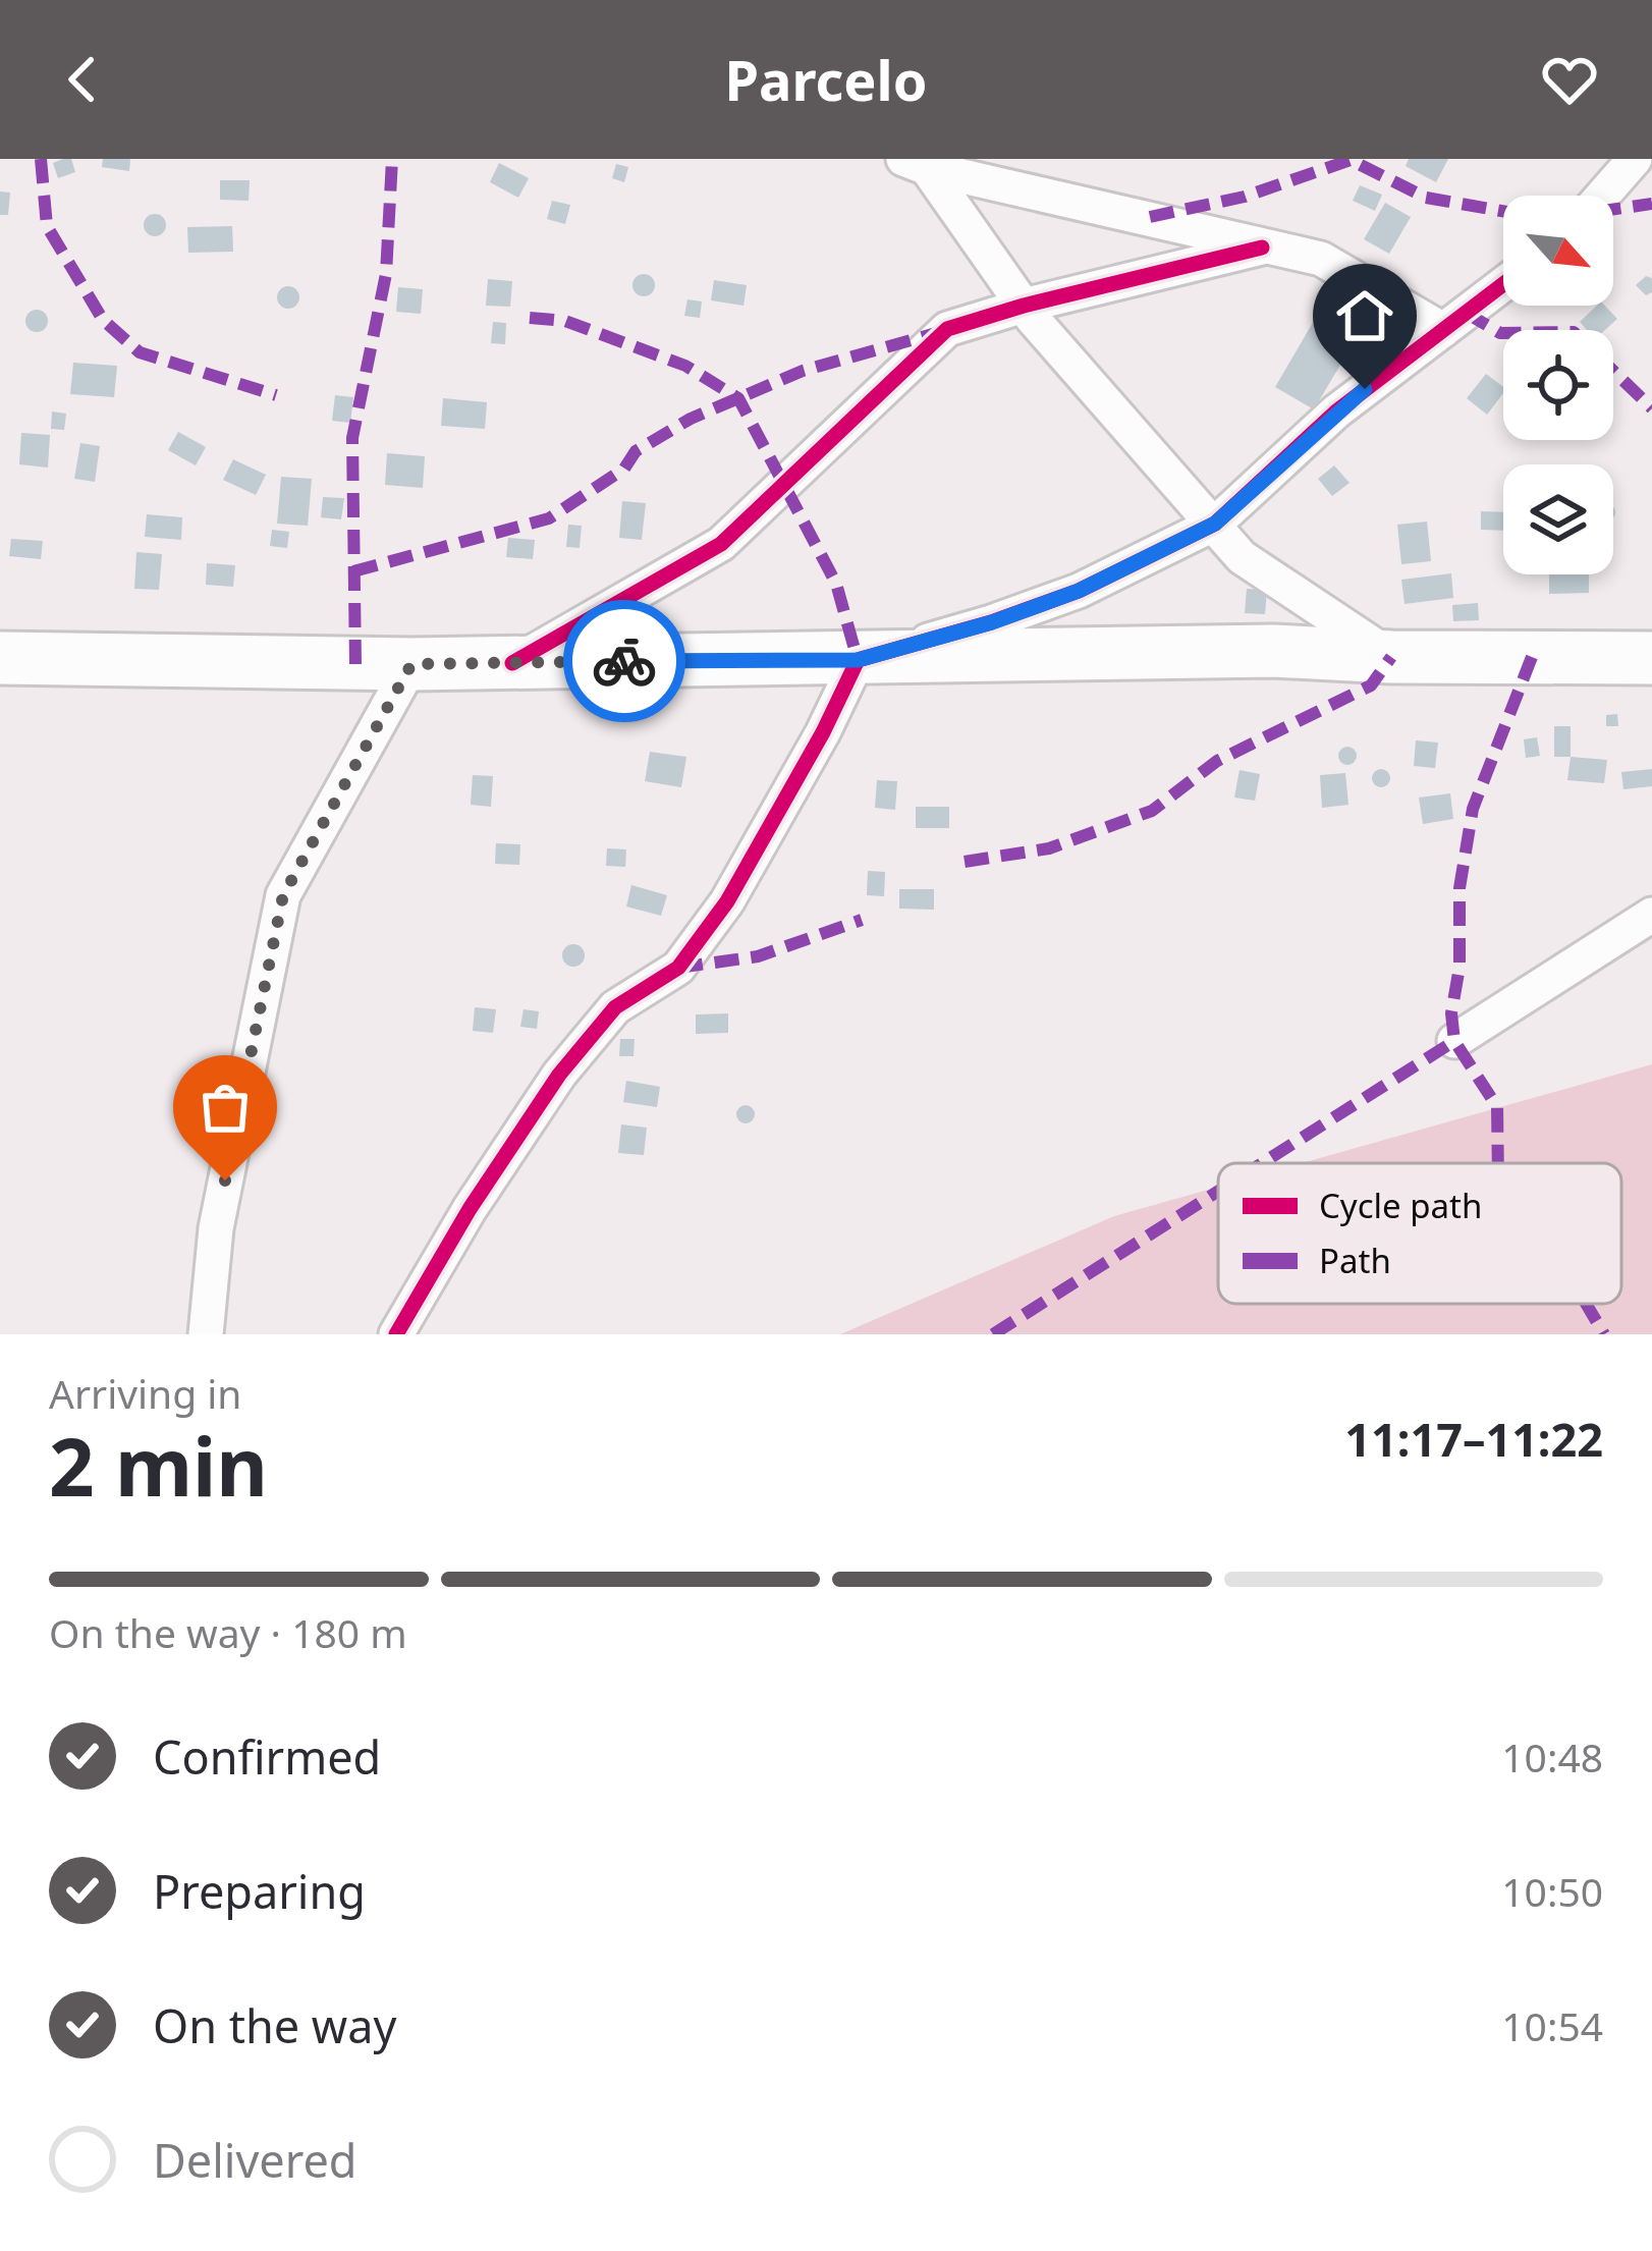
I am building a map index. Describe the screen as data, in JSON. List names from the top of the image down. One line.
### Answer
{"legend":["Cycle path","Path"],"north":"bottom right","page":{"header":"Parcelo","heading":["2 min","Arriving in","11:17–11:22"],"bar":"On the way · 180 m","list":[["Confirmed","10:48"],["Preparing","10:50"],["On the way","10:54"],"Delivered"]}}
